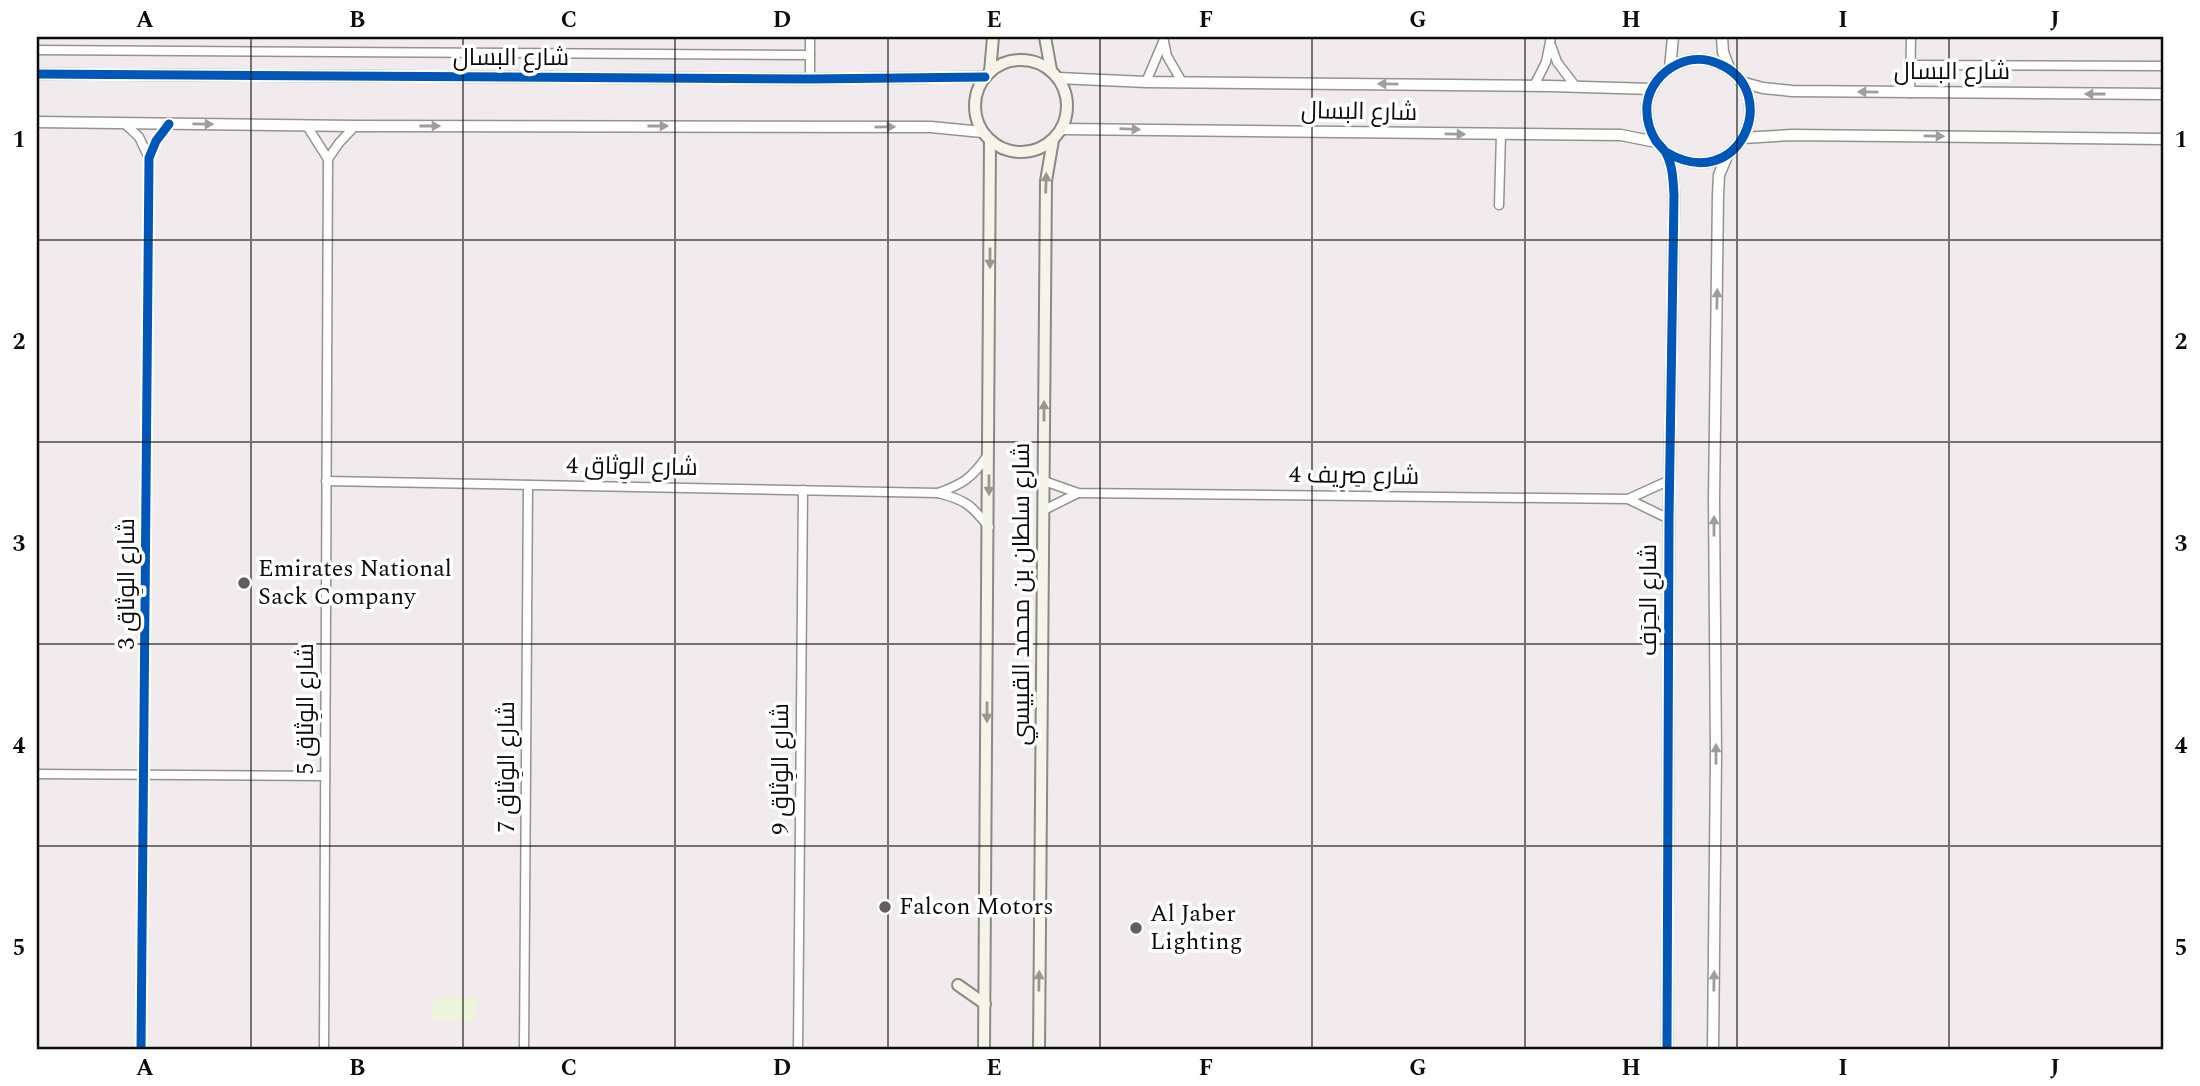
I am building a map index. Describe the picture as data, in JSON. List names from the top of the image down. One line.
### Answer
{"streets":{"main road":["شارع سلطان بن محمد القبيسي"],"street":["شارع البسال","شارع الوِثاق 4","شارع صِرِيف 4","شارع الوِثاق 3","شارع الحِرَف","شارع الوِثاق 5","شارع الوِثاق 7","شارع الوِثاق 9"]},"crossings":[["شارع البسال","شارع سلطان بن محمد القبيسي"],["شارع البسال","شارع الحِرَف"],["شارع الوِثاق 4","شارع سلطان بن محمد القبيسي"],["شارع الوِثاق 4","شارع الوِثاق 5"],["شارع الوِثاق 4","شارع الوِثاق 7"],["شارع الوِثاق 4","شارع الوِثاق 9"],["شارع صِرِيف 4","شارع سلطان بن محمد القبيسي"],["شارع صِرِيف 4","شارع الحِرَف"]],"places":["Emirates National Sack Company","Falcon Motors","Al Jaber Lighting"],"grid":{"columns":["A","B","C","D","E","F","G","H","I","J"],"rows":["1","2","3","4","5"]}}
